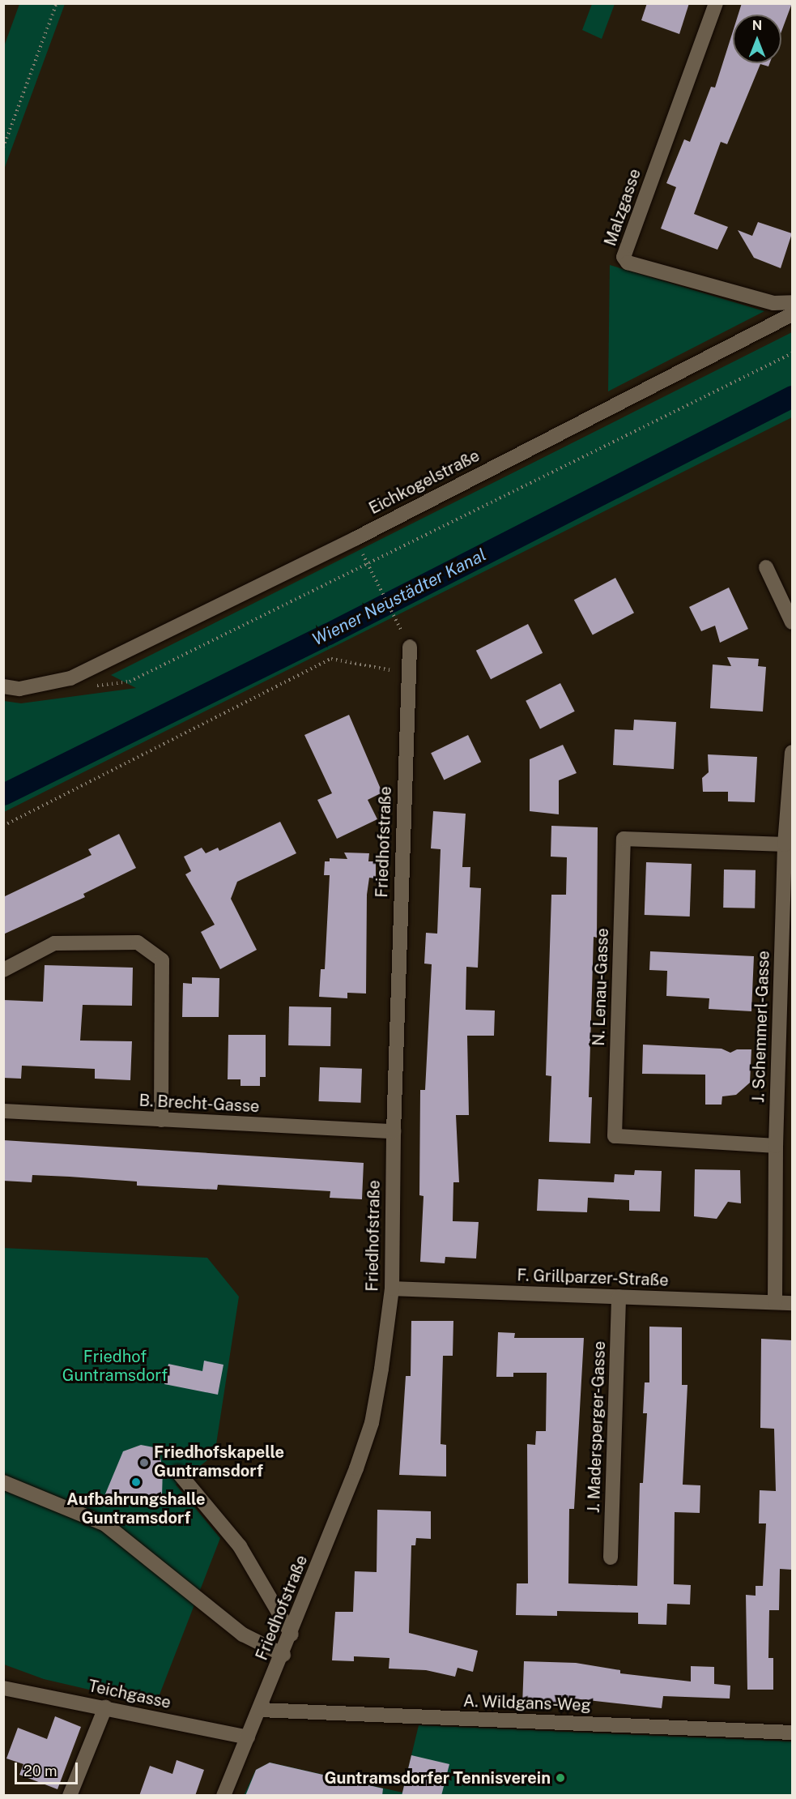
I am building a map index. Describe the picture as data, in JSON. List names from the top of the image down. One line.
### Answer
{"streets":{"street":["Malzgasse","Eichkogelstraße","Friedhofstraße","N. Lenau-Gasse","J. Schemmerl-Gasse","B. Brecht-Gasse","F. Grillparzer-Straße","J. Madersperger-Gasse","Teichgasse","A. Wildgans-Weg"]},"crossings":[["Friedhofstraße","B. Brecht-Gasse"],["Friedhofstraße","F. Grillparzer-Straße"],["Friedhofstraße","Teichgasse"],["Friedhofstraße","A. Wildgans-Weg"],["N. Lenau-Gasse","J. Schemmerl-Gasse"],["J. Schemmerl-Gasse","F. Grillparzer-Straße"],["F. Grillparzer-Straße","J. Madersperger-Gasse"]],"water":["Wiener Neustädter Kanal"],"parks":["Friedhof Guntramsdorf"],"places":["Friedhofskapelle Guntramsdorf","Aufbahrungshalle Guntramsdorf","Guntramsdorfer Tennisverein"],"scale_bar":"20 m","north":"top"}
